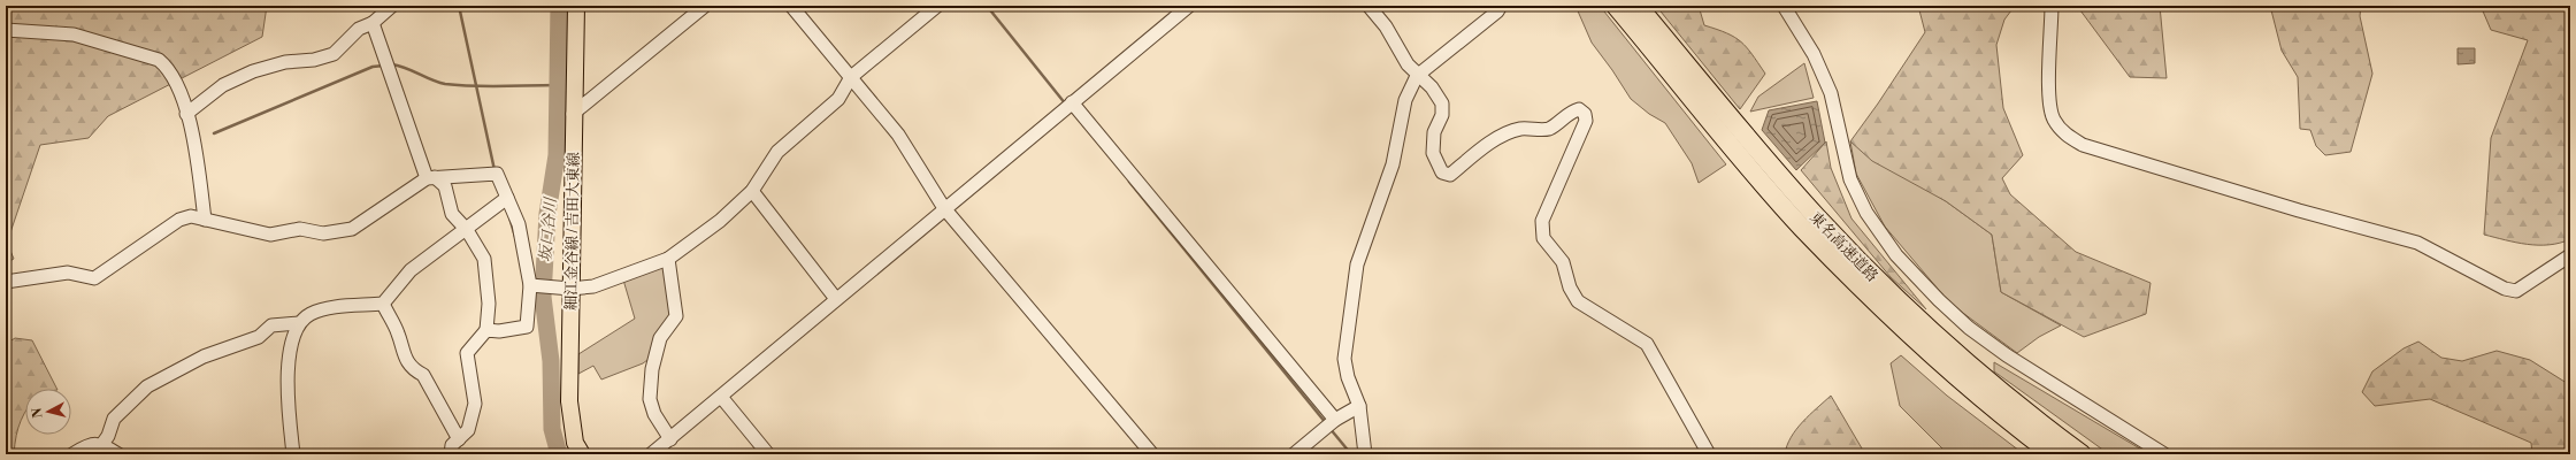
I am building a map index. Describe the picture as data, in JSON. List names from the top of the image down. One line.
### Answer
{"streets":{"highway":["東名高速道路"],"main road":["細江金谷線 / 吉田大東線"]},"water":["坂口谷川"],"north":"left"}
